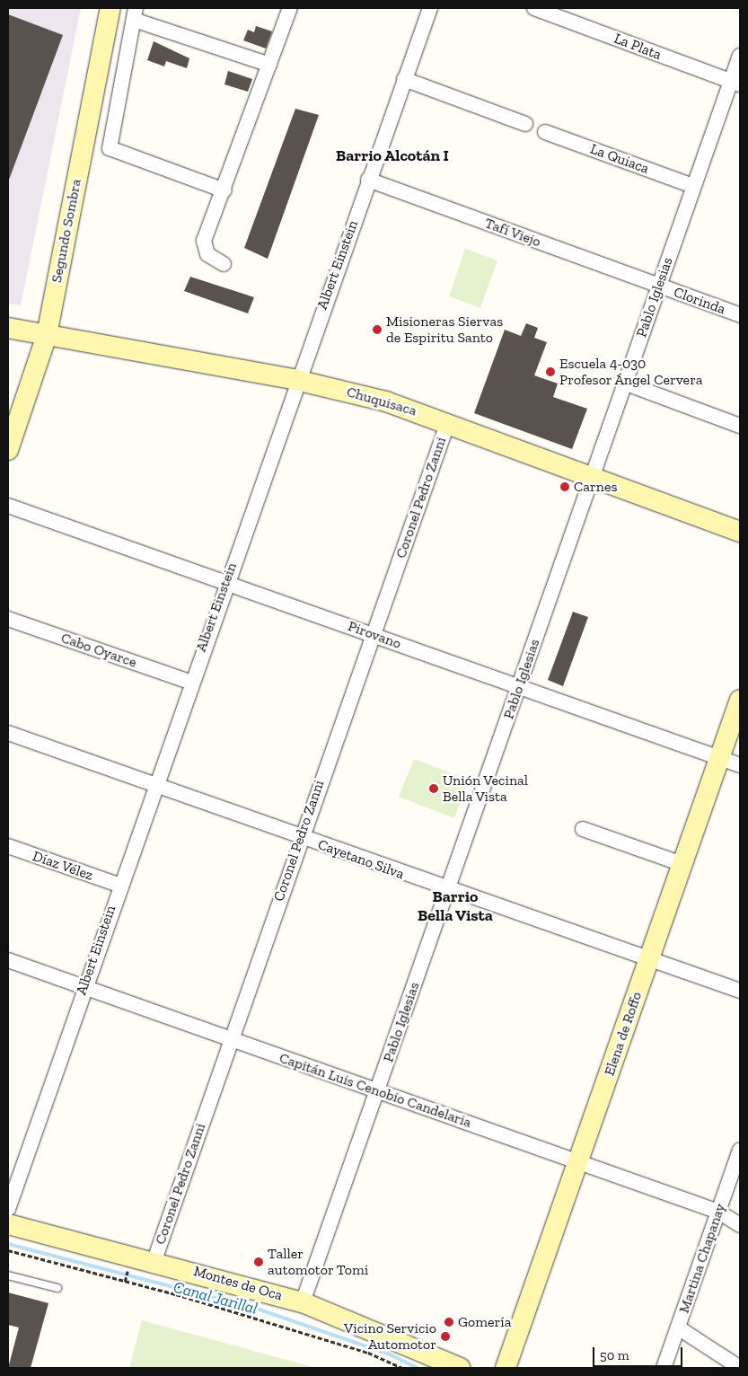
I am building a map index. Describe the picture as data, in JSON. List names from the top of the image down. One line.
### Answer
{"streets":{"street":["La Plata","La Quiaca","Segundo Sombra","Tafí Viejo","Albert Einstein","Pablo Iglesias","Clorinda","Chuquisaca","Coronel Pedro Zanni","Pirovano","Cabo Oyarce","Cayetano Silva","Díaz Vélez","Elena de Roffo","Capitán Luis Cenobio Candelaria","Martina Chapanay","Montes de Oca"]},"crossings":[["La Plata","Pablo Iglesias"],["La Quiaca","Pablo Iglesias"],["Segundo Sombra","Chuquisaca"],["Tafí Viejo","Albert Einstein"],["Tafí Viejo","Pablo Iglesias"],["Tafí Viejo","Clorinda"],["Albert Einstein","Chuquisaca"],["Albert Einstein","Pirovano"],["Albert Einstein","Cabo Oyarce"],["Albert Einstein","Cayetano Silva"],["Albert Einstein","Díaz Vélez"],["Albert Einstein","Capitán Luis Cenobio Candelaria"],["Pablo Iglesias","Clorinda"],["Pablo Iglesias","Chuquisaca"],["Pablo Iglesias","Pirovano"],["Pablo Iglesias","Cayetano Silva"],["Pablo Iglesias","Capitán Luis Cenobio Candelaria"],["Pablo Iglesias","Montes de Oca"],["Chuquisaca","Coronel Pedro Zanni"],["Coronel Pedro Zanni","Pirovano"],["Coronel Pedro Zanni","Cayetano Silva"],["Coronel Pedro Zanni","Capitán Luis Cenobio Candelaria"],["Coronel Pedro Zanni","Montes de Oca"],["Pirovano","Elena de Roffo"],["Cayetano Silva","Elena de Roffo"],["Elena de Roffo","Capitán Luis Cenobio Candelaria"],["Capitán Luis Cenobio Candelaria","Martina Chapanay"]],"districts":["Barrio Alcotán I","Barrio Bella Vista"],"water":["Canal Jarillal"],"places":["Misioneras Siervas de Espiritu Santo","Escuela 4-030 Profesor Ángel Cervera","Carnes","Unión Vecinal Bella Vista","Taller automotor Tomi","Gomería","Vicino Servicio Automotor"],"scale_bar":"50 m"}
